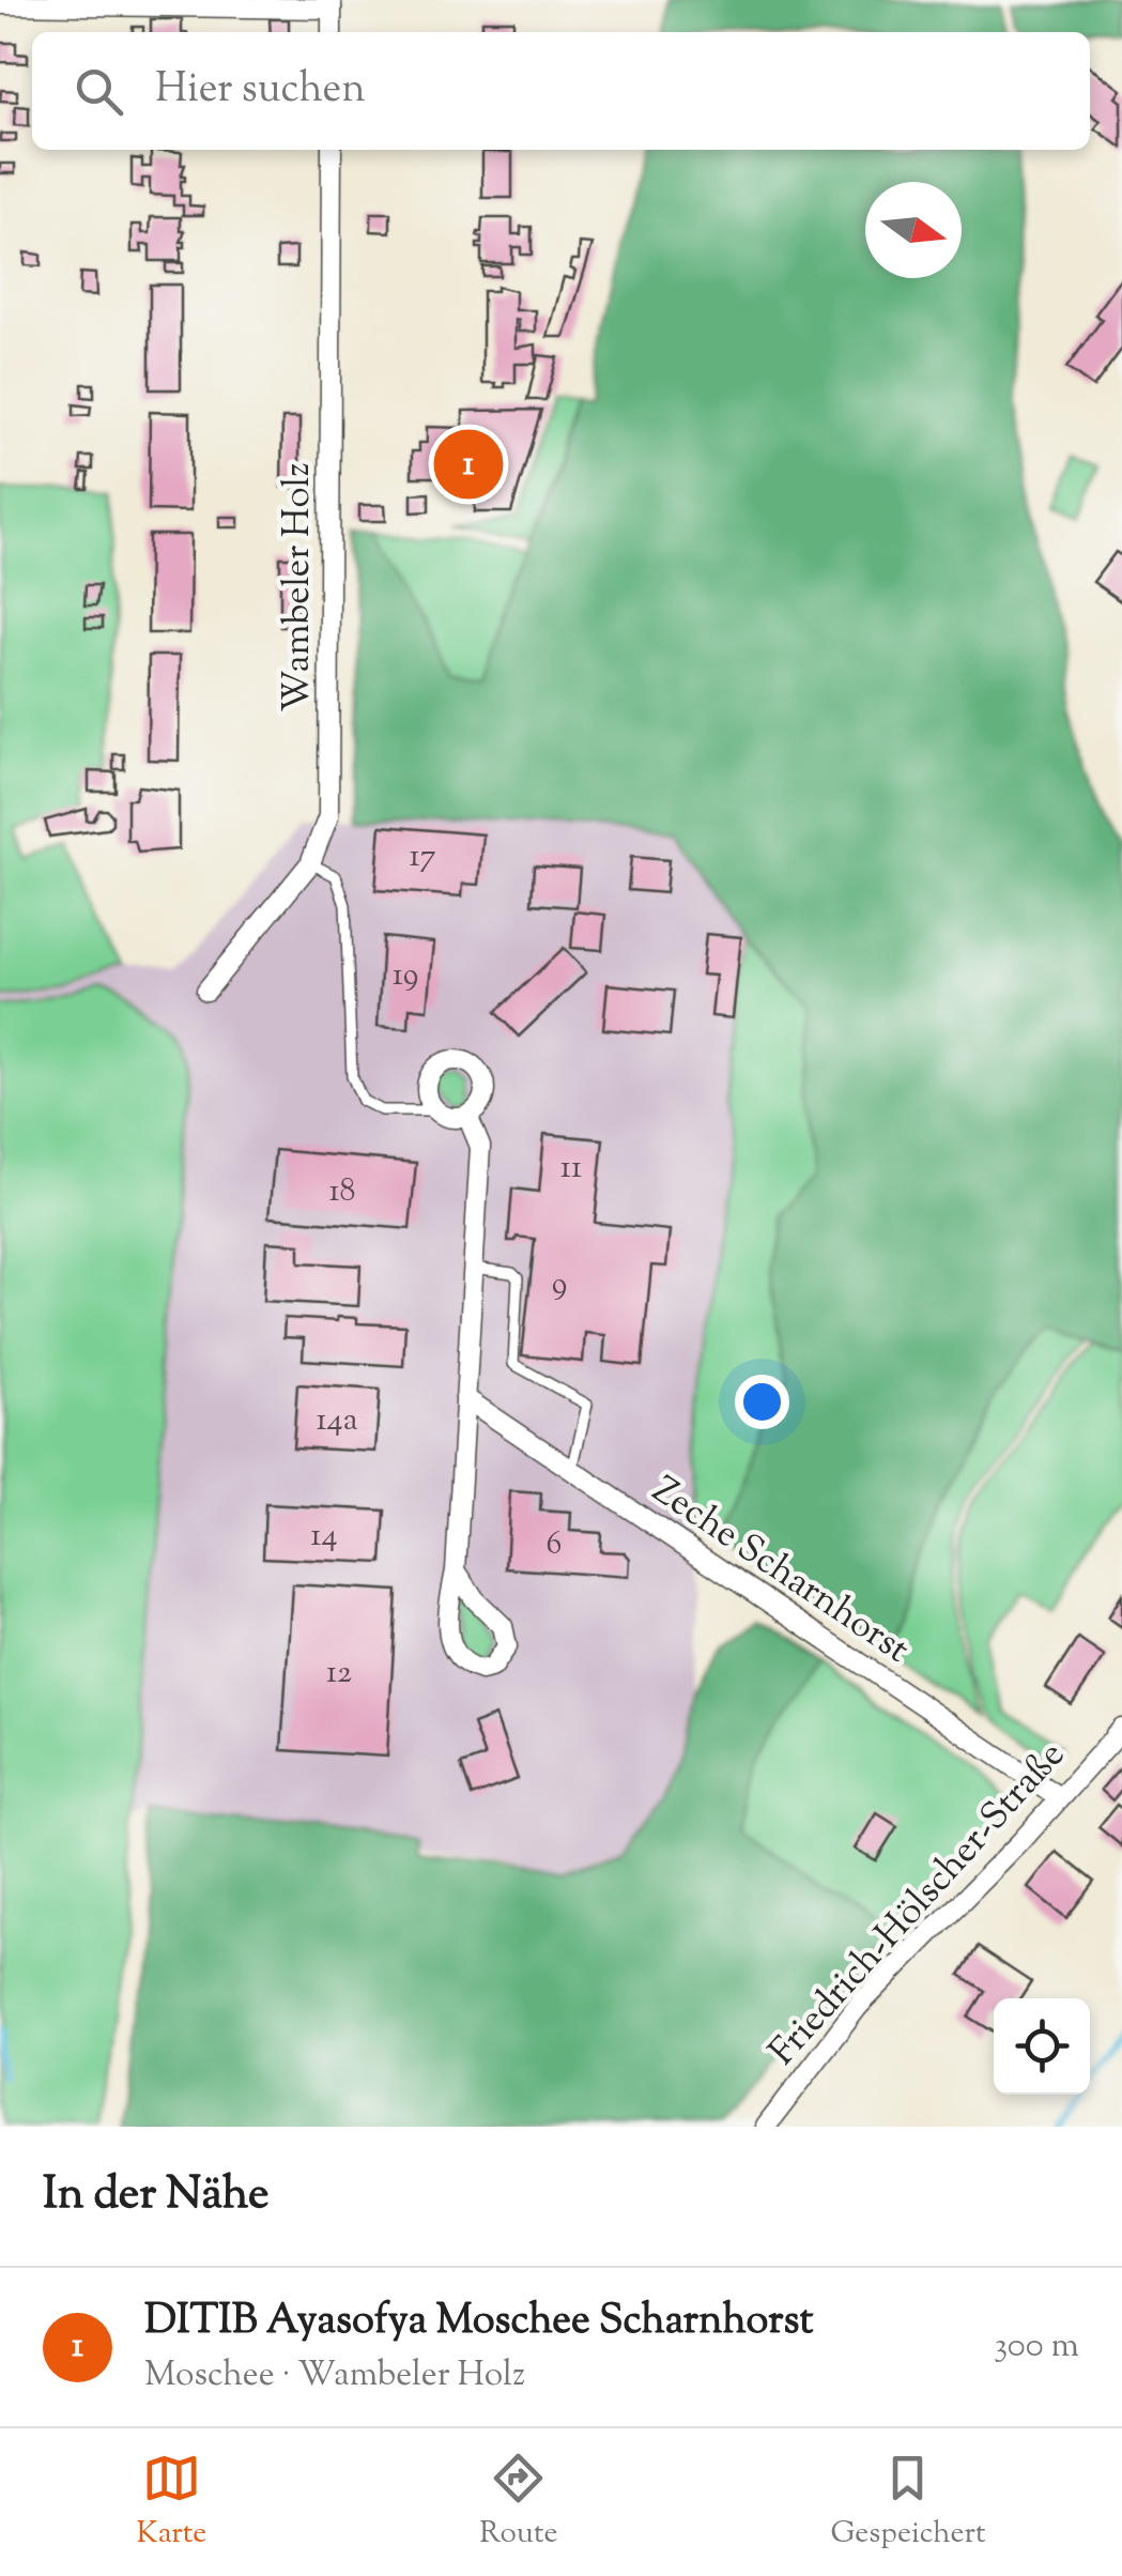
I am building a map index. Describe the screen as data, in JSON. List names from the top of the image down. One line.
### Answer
{"streets":{"street":["Wambeler Holz","Zeche Scharnhorst","Friedrich-Hölscher-Straße"]},"crossings":[["Zeche Scharnhorst","Friedrich-Hölscher-Straße"]],"house_numbers":["17","19","11","18","9","14a","14","6","12"],"north":"right","page":{"search":"Hier suchen","pins":"1","heading":"In der Nähe","list":[{"mark":"1","name":"DITIB Ayasofya Moschee Scharnhorst","note":"Moschee · Wambeler Holz","value":"300 m"}],"nav":["Karte","Route","Gespeichert"]}}
